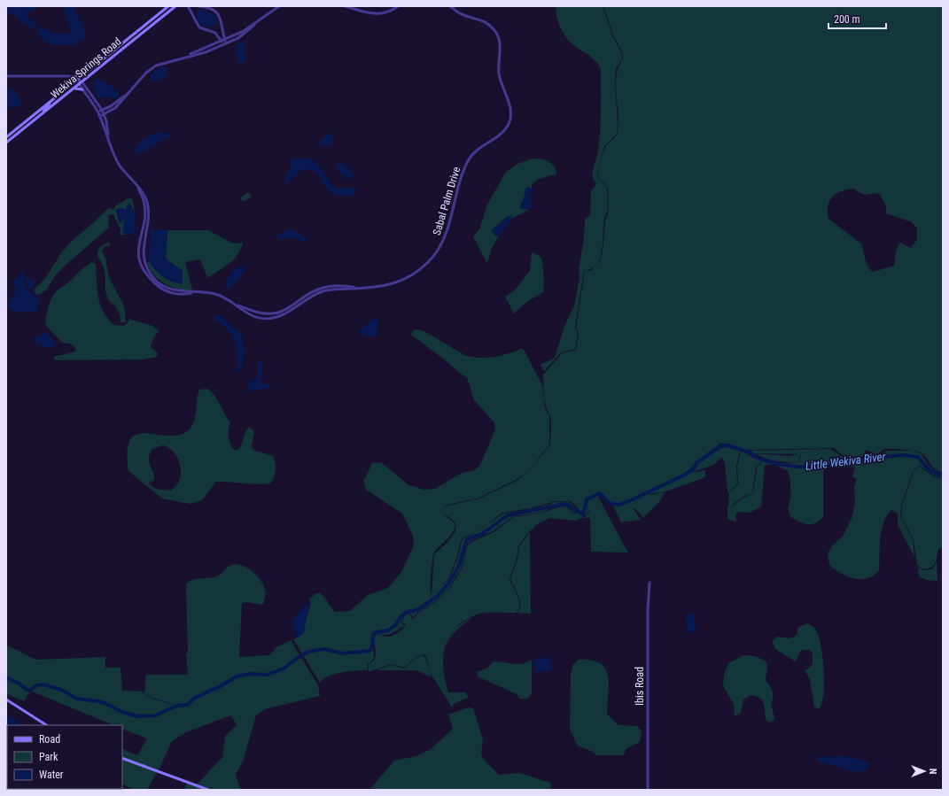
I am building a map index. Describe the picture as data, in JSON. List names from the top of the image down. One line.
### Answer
{"streets":{"main road":["Wekiva Springs Road"],"street":["Sabal Palm Drive","Ibis Road"]},"crossings":[["Wekiva Springs Road","Sabal Palm Drive"]],"water":["Little Wekiva River"],"legend":["Road","Park","Water"],"scale_bar":"200 m","north":"right"}
